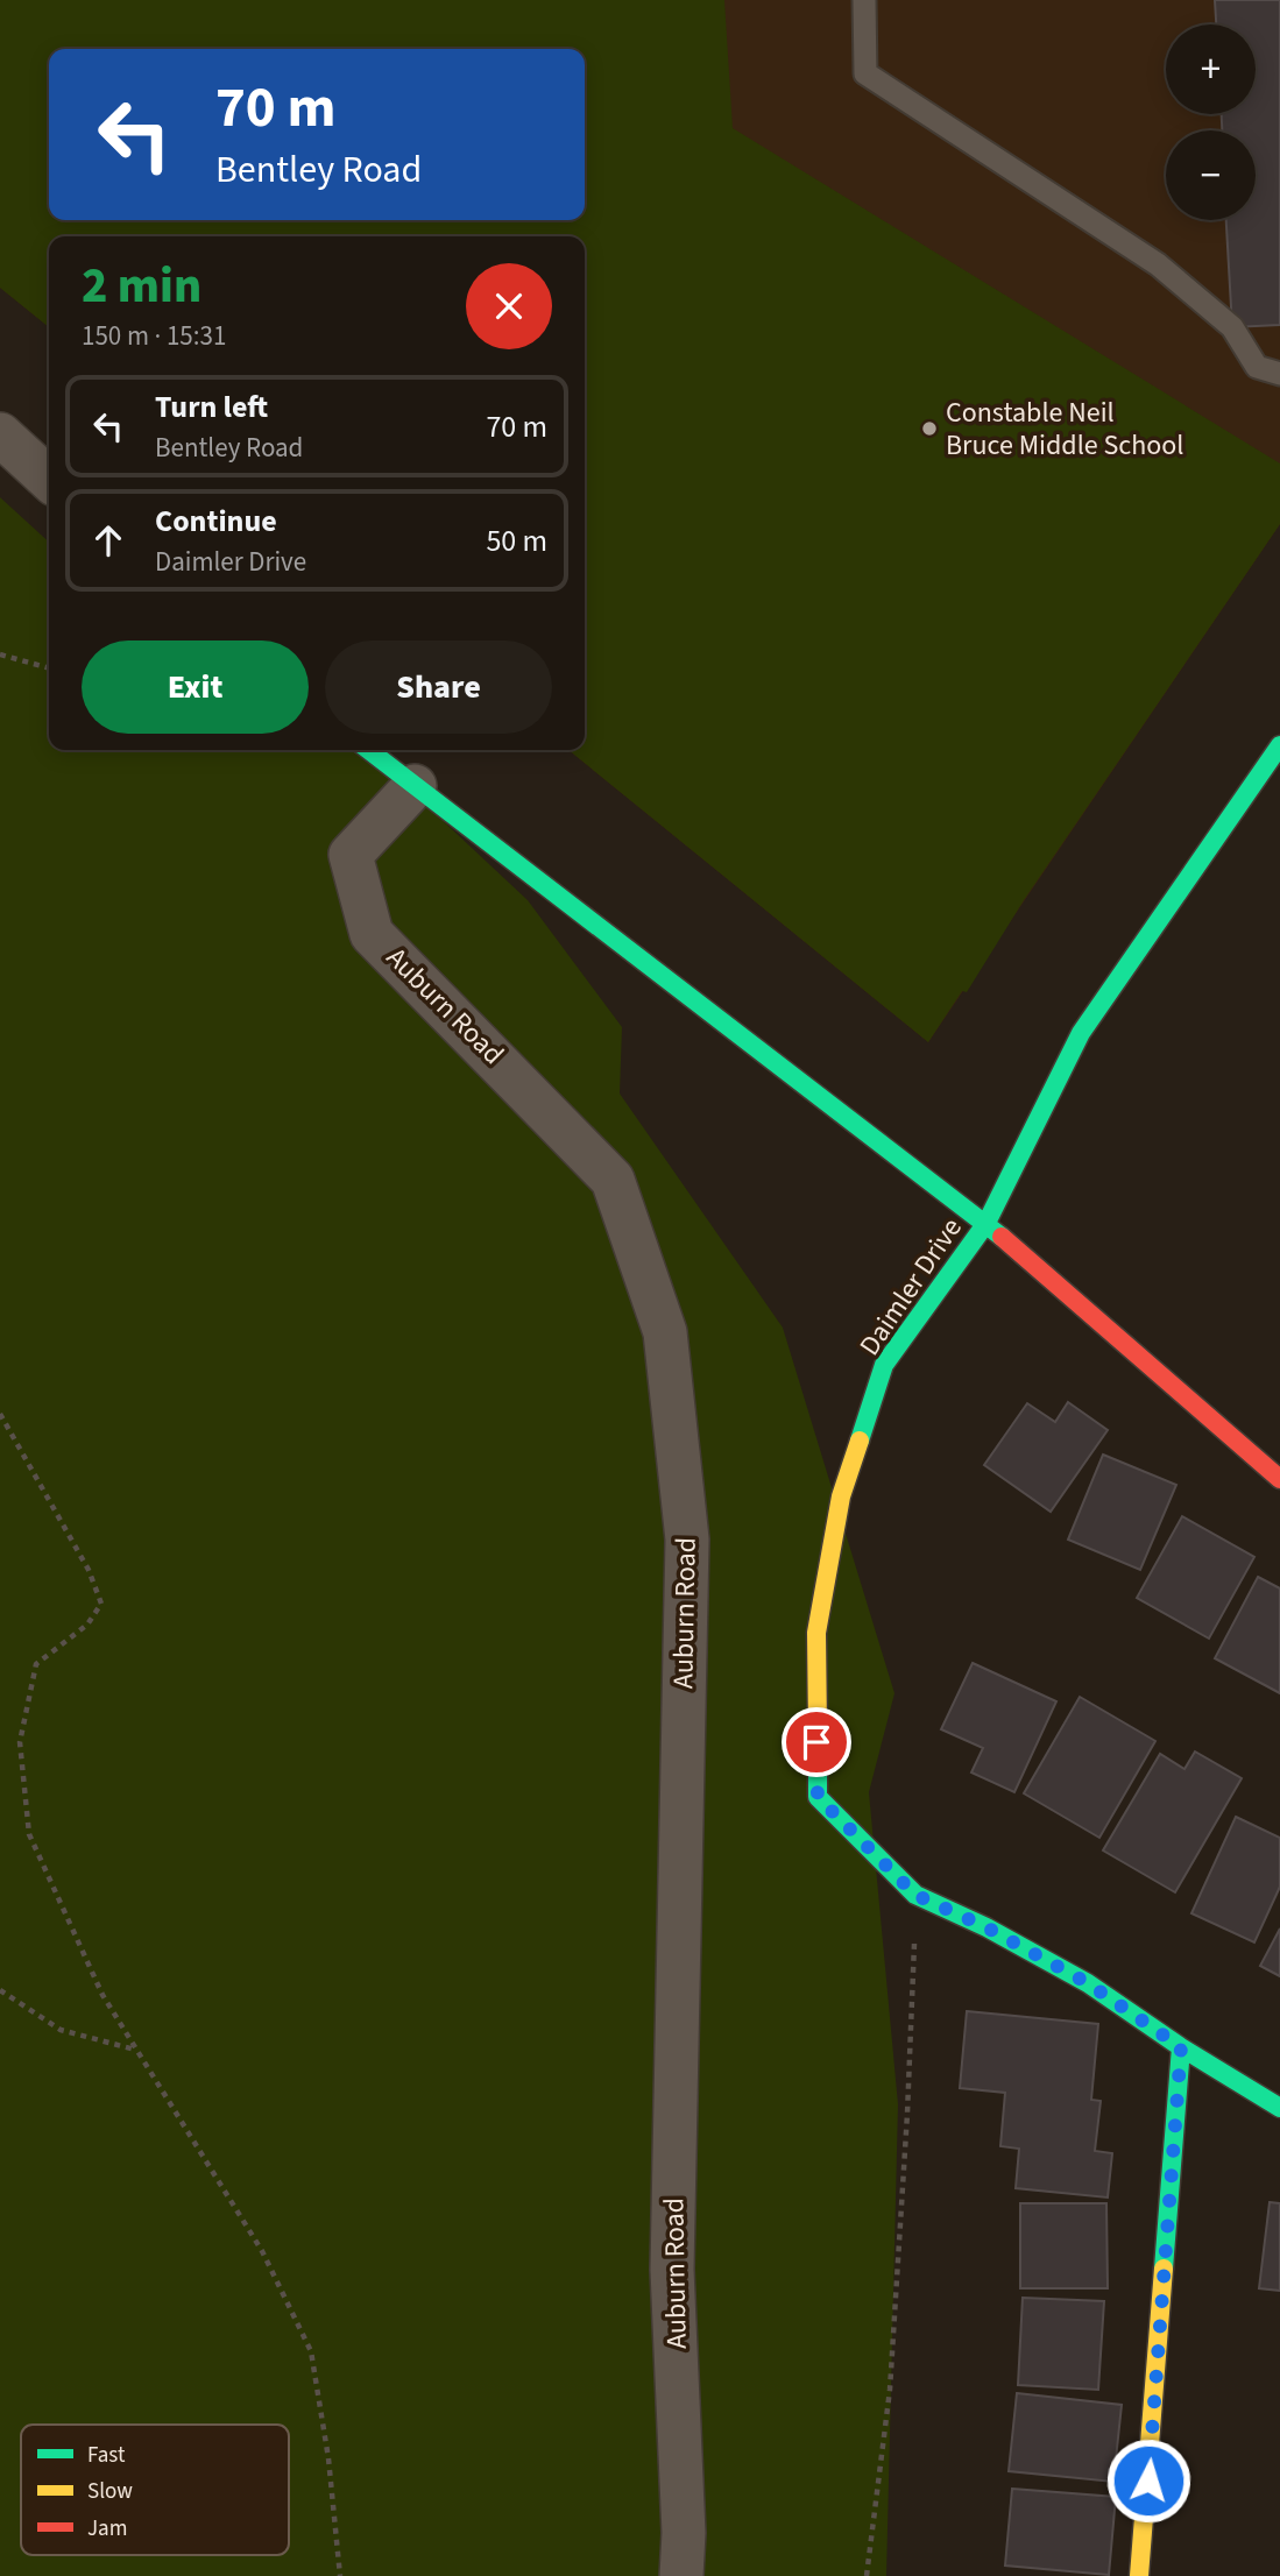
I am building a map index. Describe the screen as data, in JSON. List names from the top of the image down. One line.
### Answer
{"streets":{"street":["Auburn Road","Daimler Drive"]},"places":["Constable Neil Bruce Middle School"],"legend":["Fast","Slow","Jam"],"page":{"map_buttons":["+","−"],"turn":["70 m","Bentley Road"],"heading":["2 min","150 m · 15:31"],"list":[{"name":"Turn left","note":"Bentley Road","value":"70 m"},{"name":"Continue","note":"Daimler Drive","value":"50 m"}],"buttons":["Exit","Share"]}}
